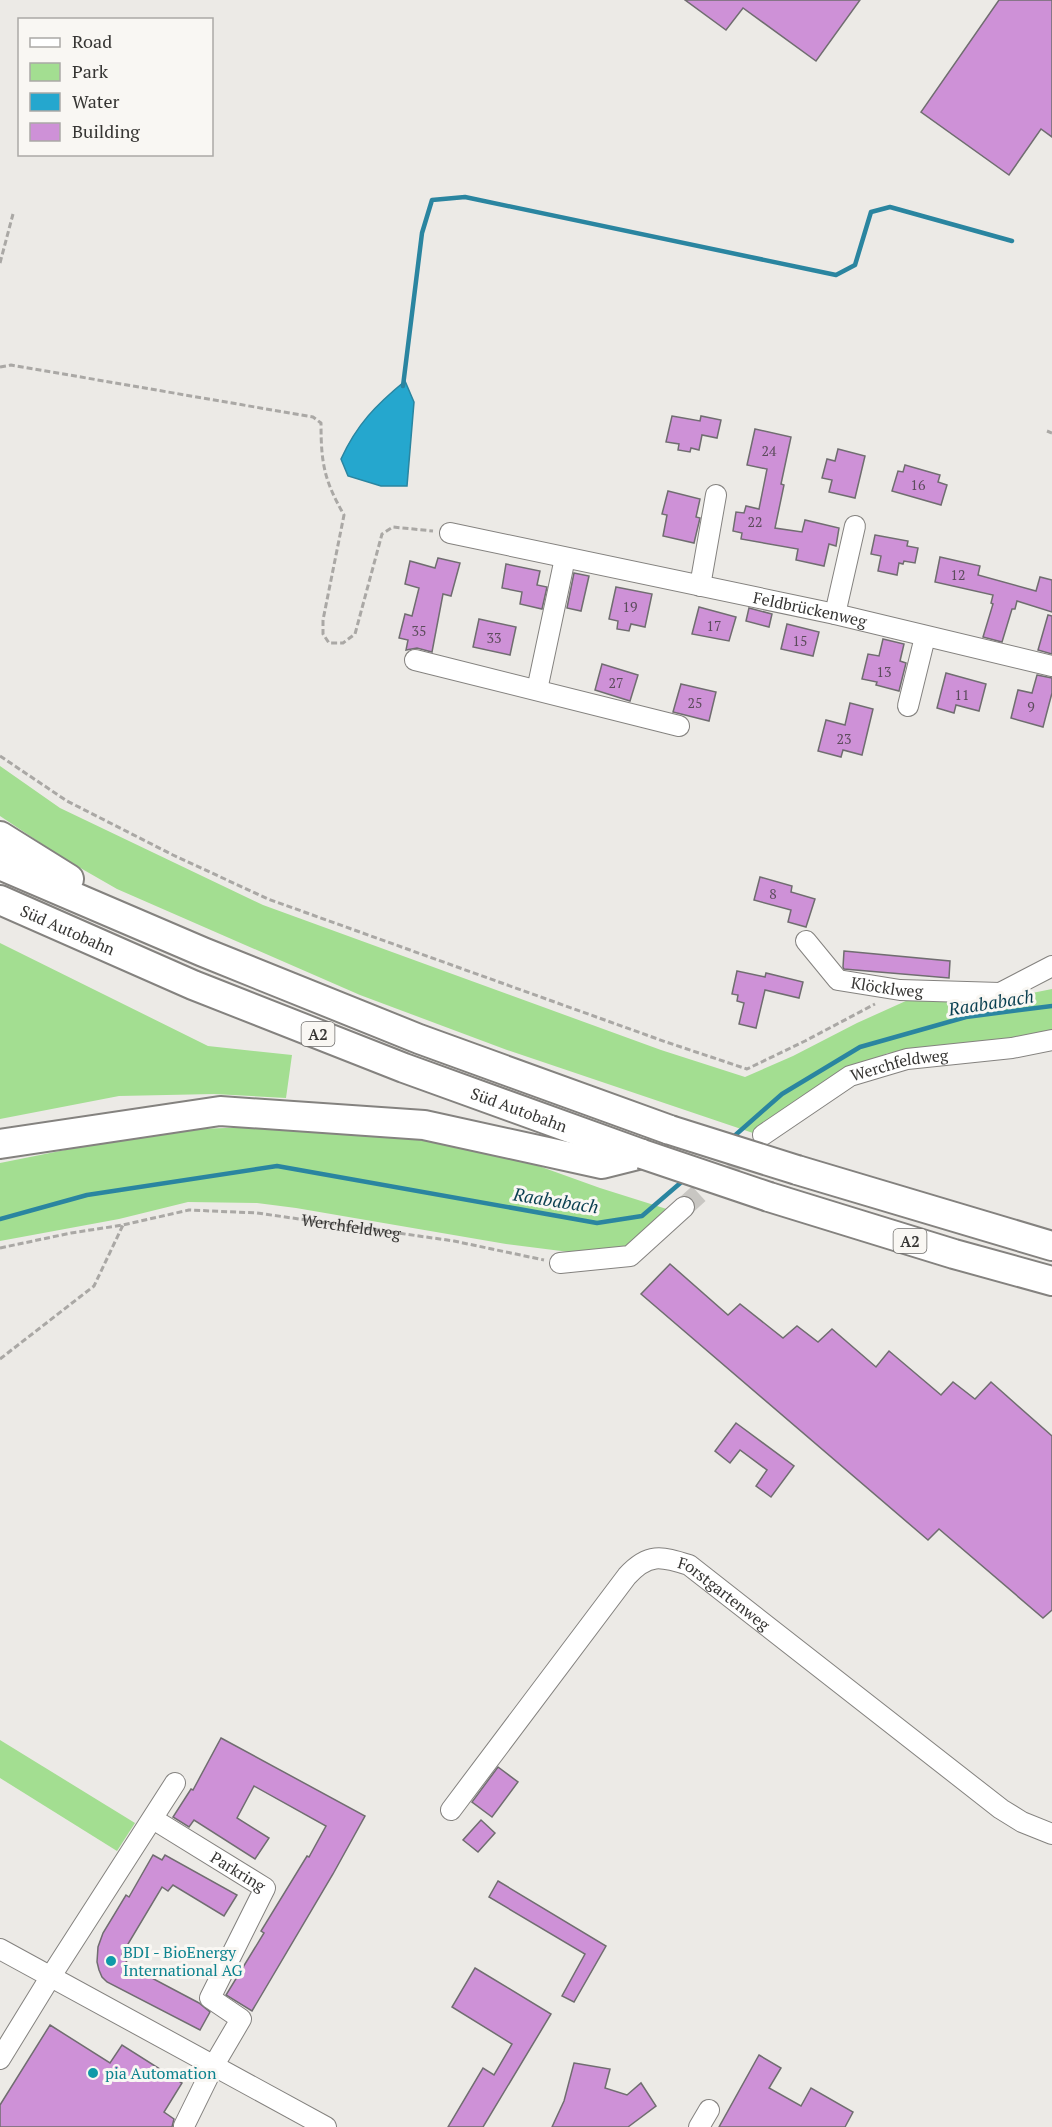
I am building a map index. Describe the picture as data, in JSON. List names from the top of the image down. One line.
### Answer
{"streets":{"highway":["Süd Autobahn","A2"],"street":["Feldbrückenweg","Klöcklweg","Werchfeldweg","Forstgartenweg","Parkring"]},"water":["Raababach"],"places":["BDI - BioEnergy International AG","pia Automation"],"house_numbers":["24","16","22","12","19","17","35","33","15","13","27","11","25","9","23","8"],"legend":["Road","Park","Water","Building"]}
